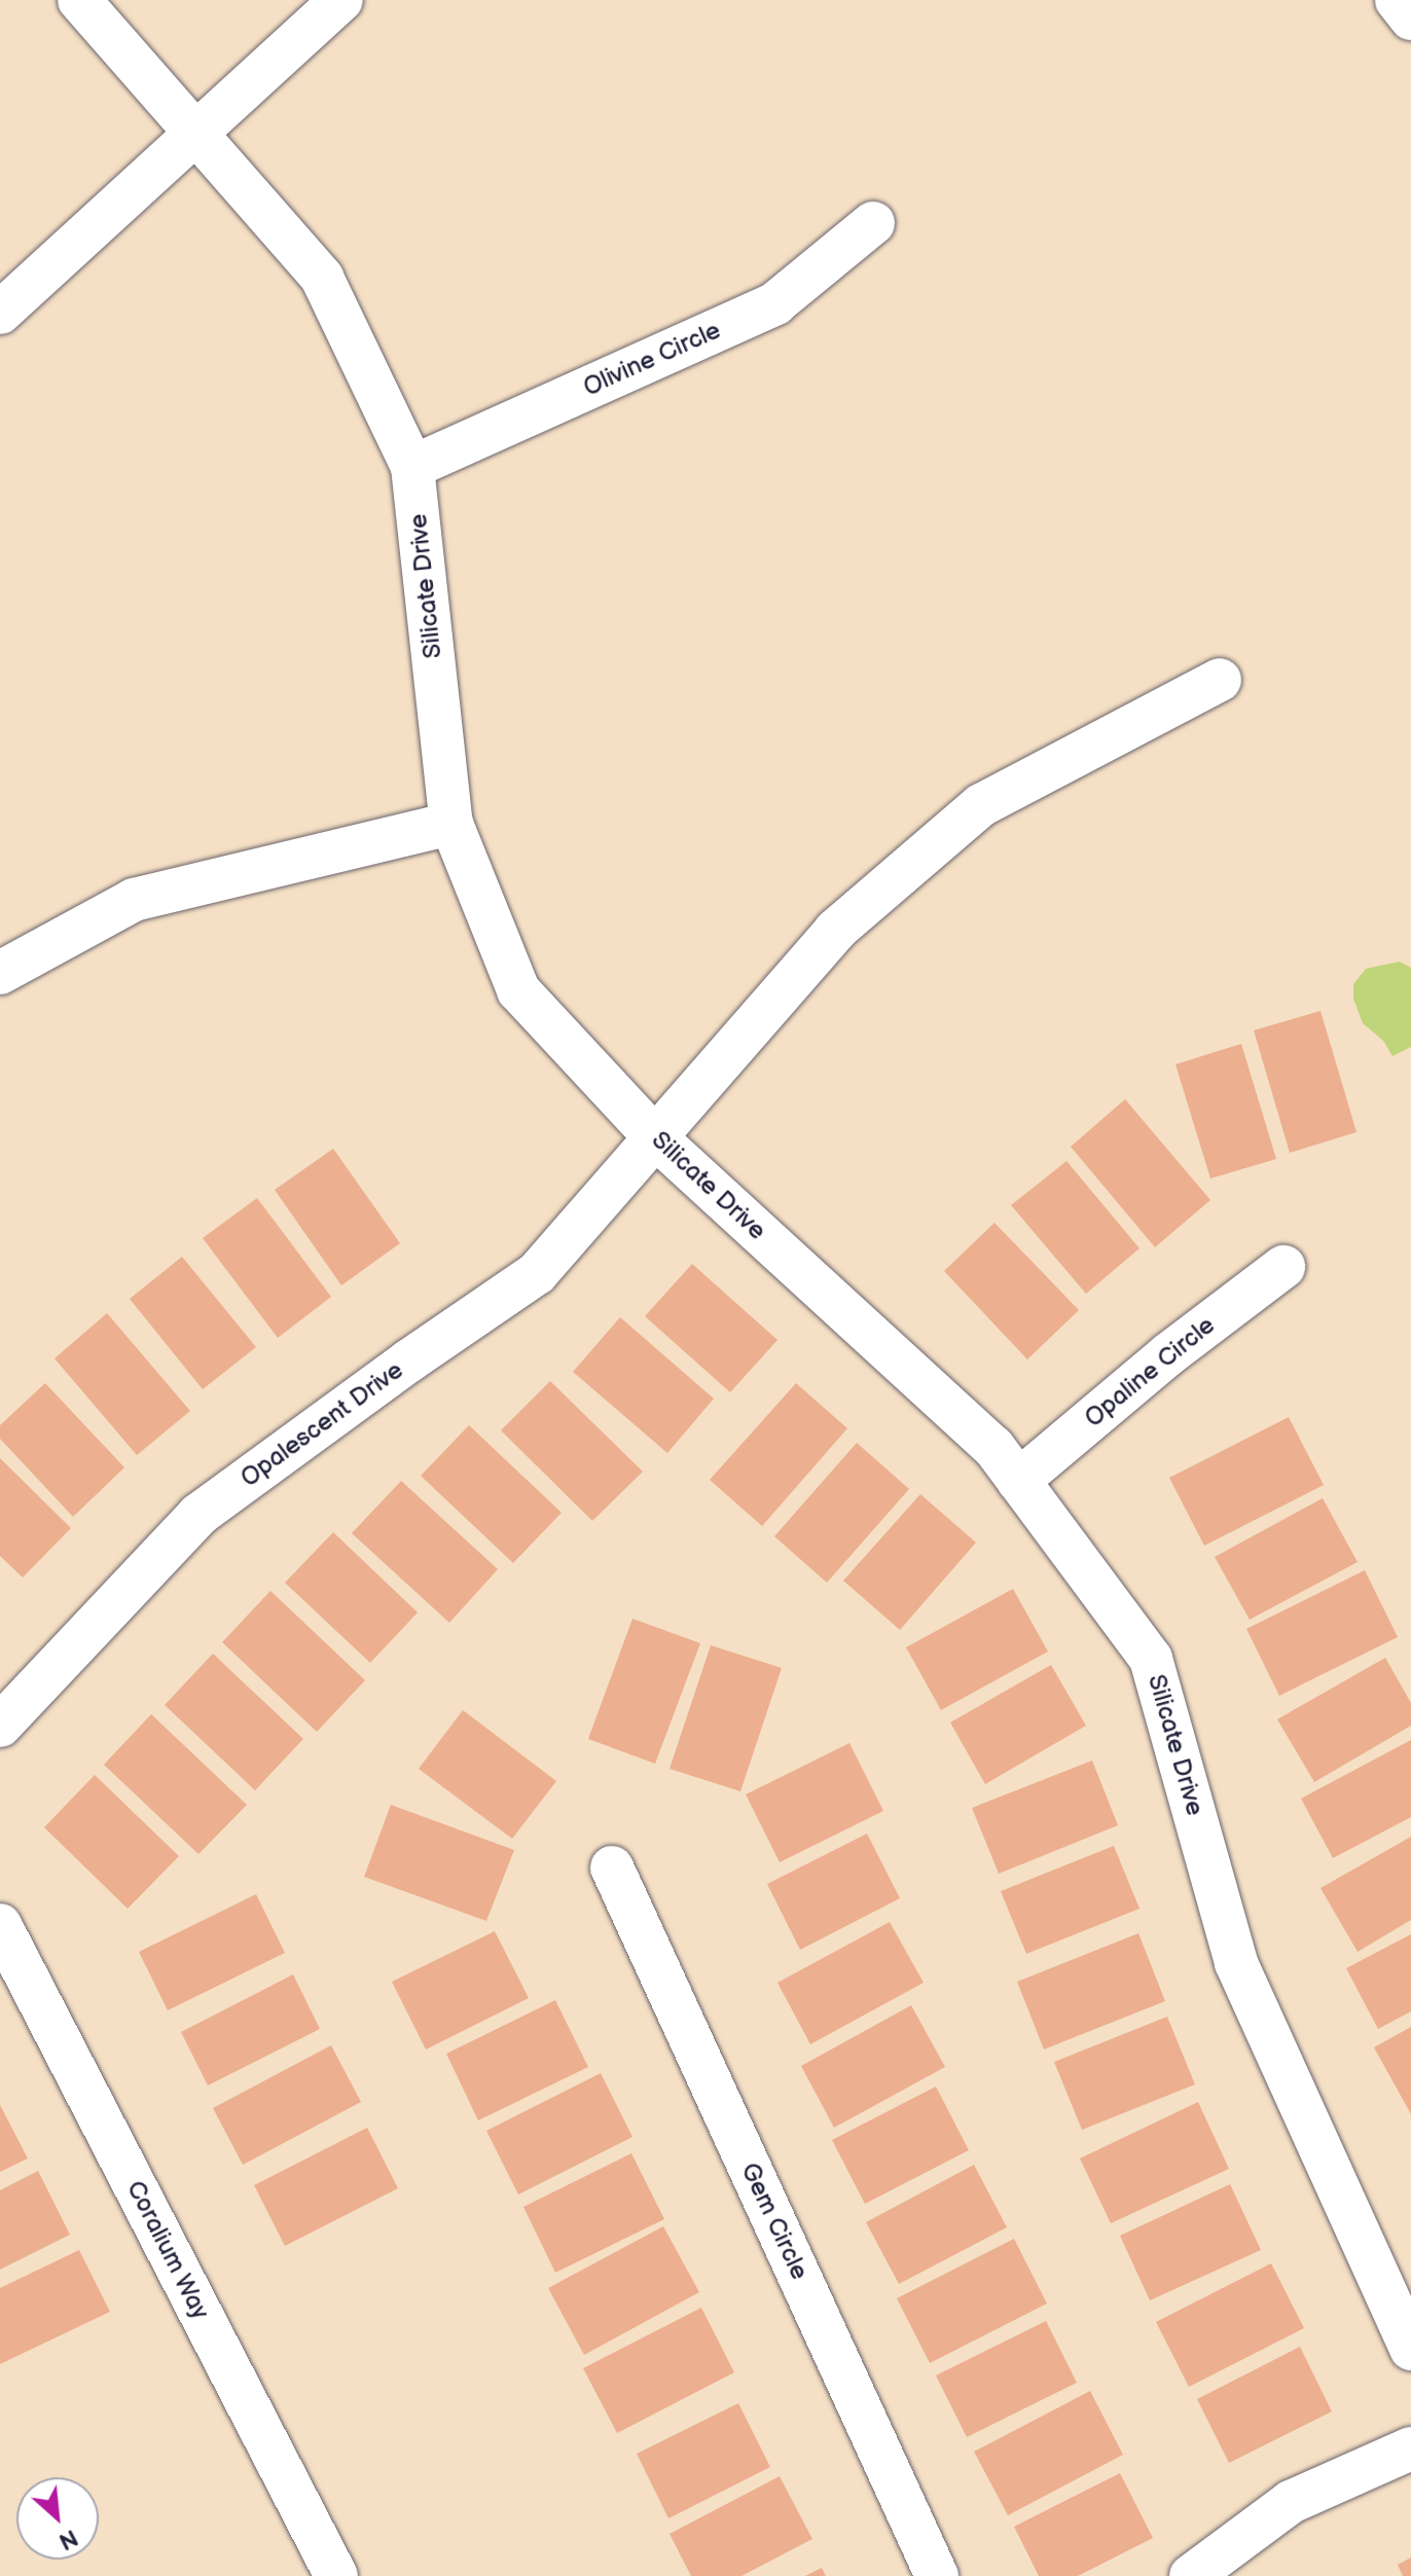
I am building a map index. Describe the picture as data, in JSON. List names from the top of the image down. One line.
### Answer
{"streets":{"street":["Olivine Circle","Silicate Drive","Opaline Circle","Opalescent Drive","Gem Circle","Coralium Way"]},"crossings":[["Olivine Circle","Silicate Drive"],["Silicate Drive","Opaline Circle"],["Silicate Drive","Opalescent Drive"]],"north":"bottom right"}
